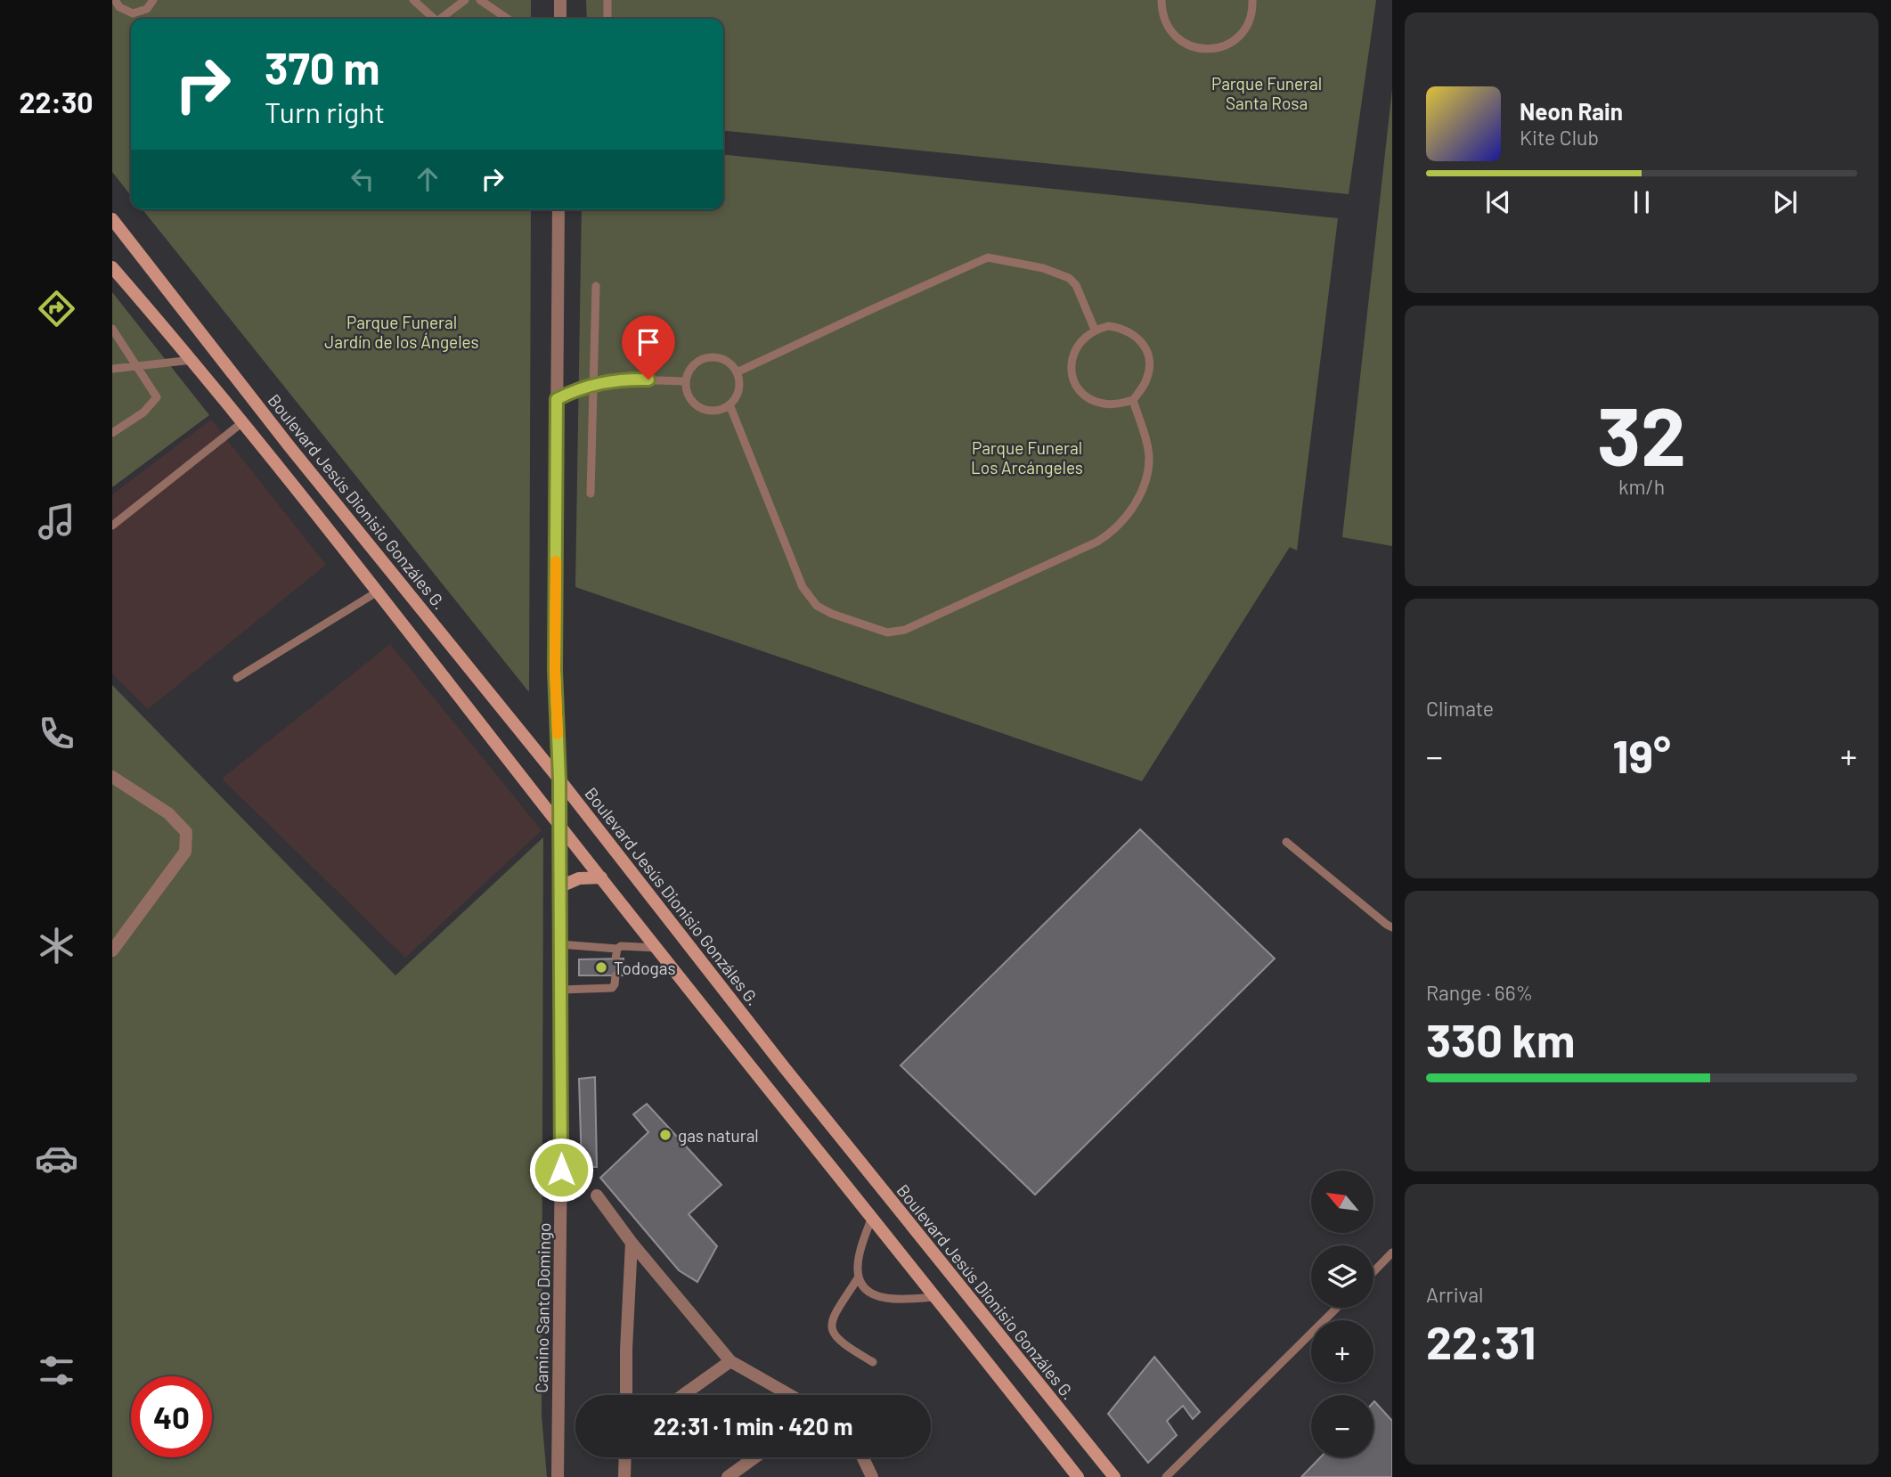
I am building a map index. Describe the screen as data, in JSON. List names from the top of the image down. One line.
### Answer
{"streets":{"main road":["Boulevard Jesús Dionisio Gonzáles G."],"street":["Camino Santo Domingo"]},"crossings":[["Boulevard Jesús Dionisio Gonzáles G.","Camino Santo Domingo"]],"parks":["Parque Funeral Santa Rosa","Parque Funeral Jardín de los Ángeles","Parque Funeral Los Arcángeles"],"places":["Todogas","gas natural"],"north":"top left","page":{"tabs":"22:30","turn":["370 m","Turn right"],"song":["Neon Rain","Kite Club"],"tile":[["32","km/h"],"Climate",["Range · 66%","330 km"],["Arrival","22:31"]],"heat":["−","19°","+"],"map_buttons":["+","−"],"limit":"40","trip":"22:31 · 1 min · 420 m"}}
